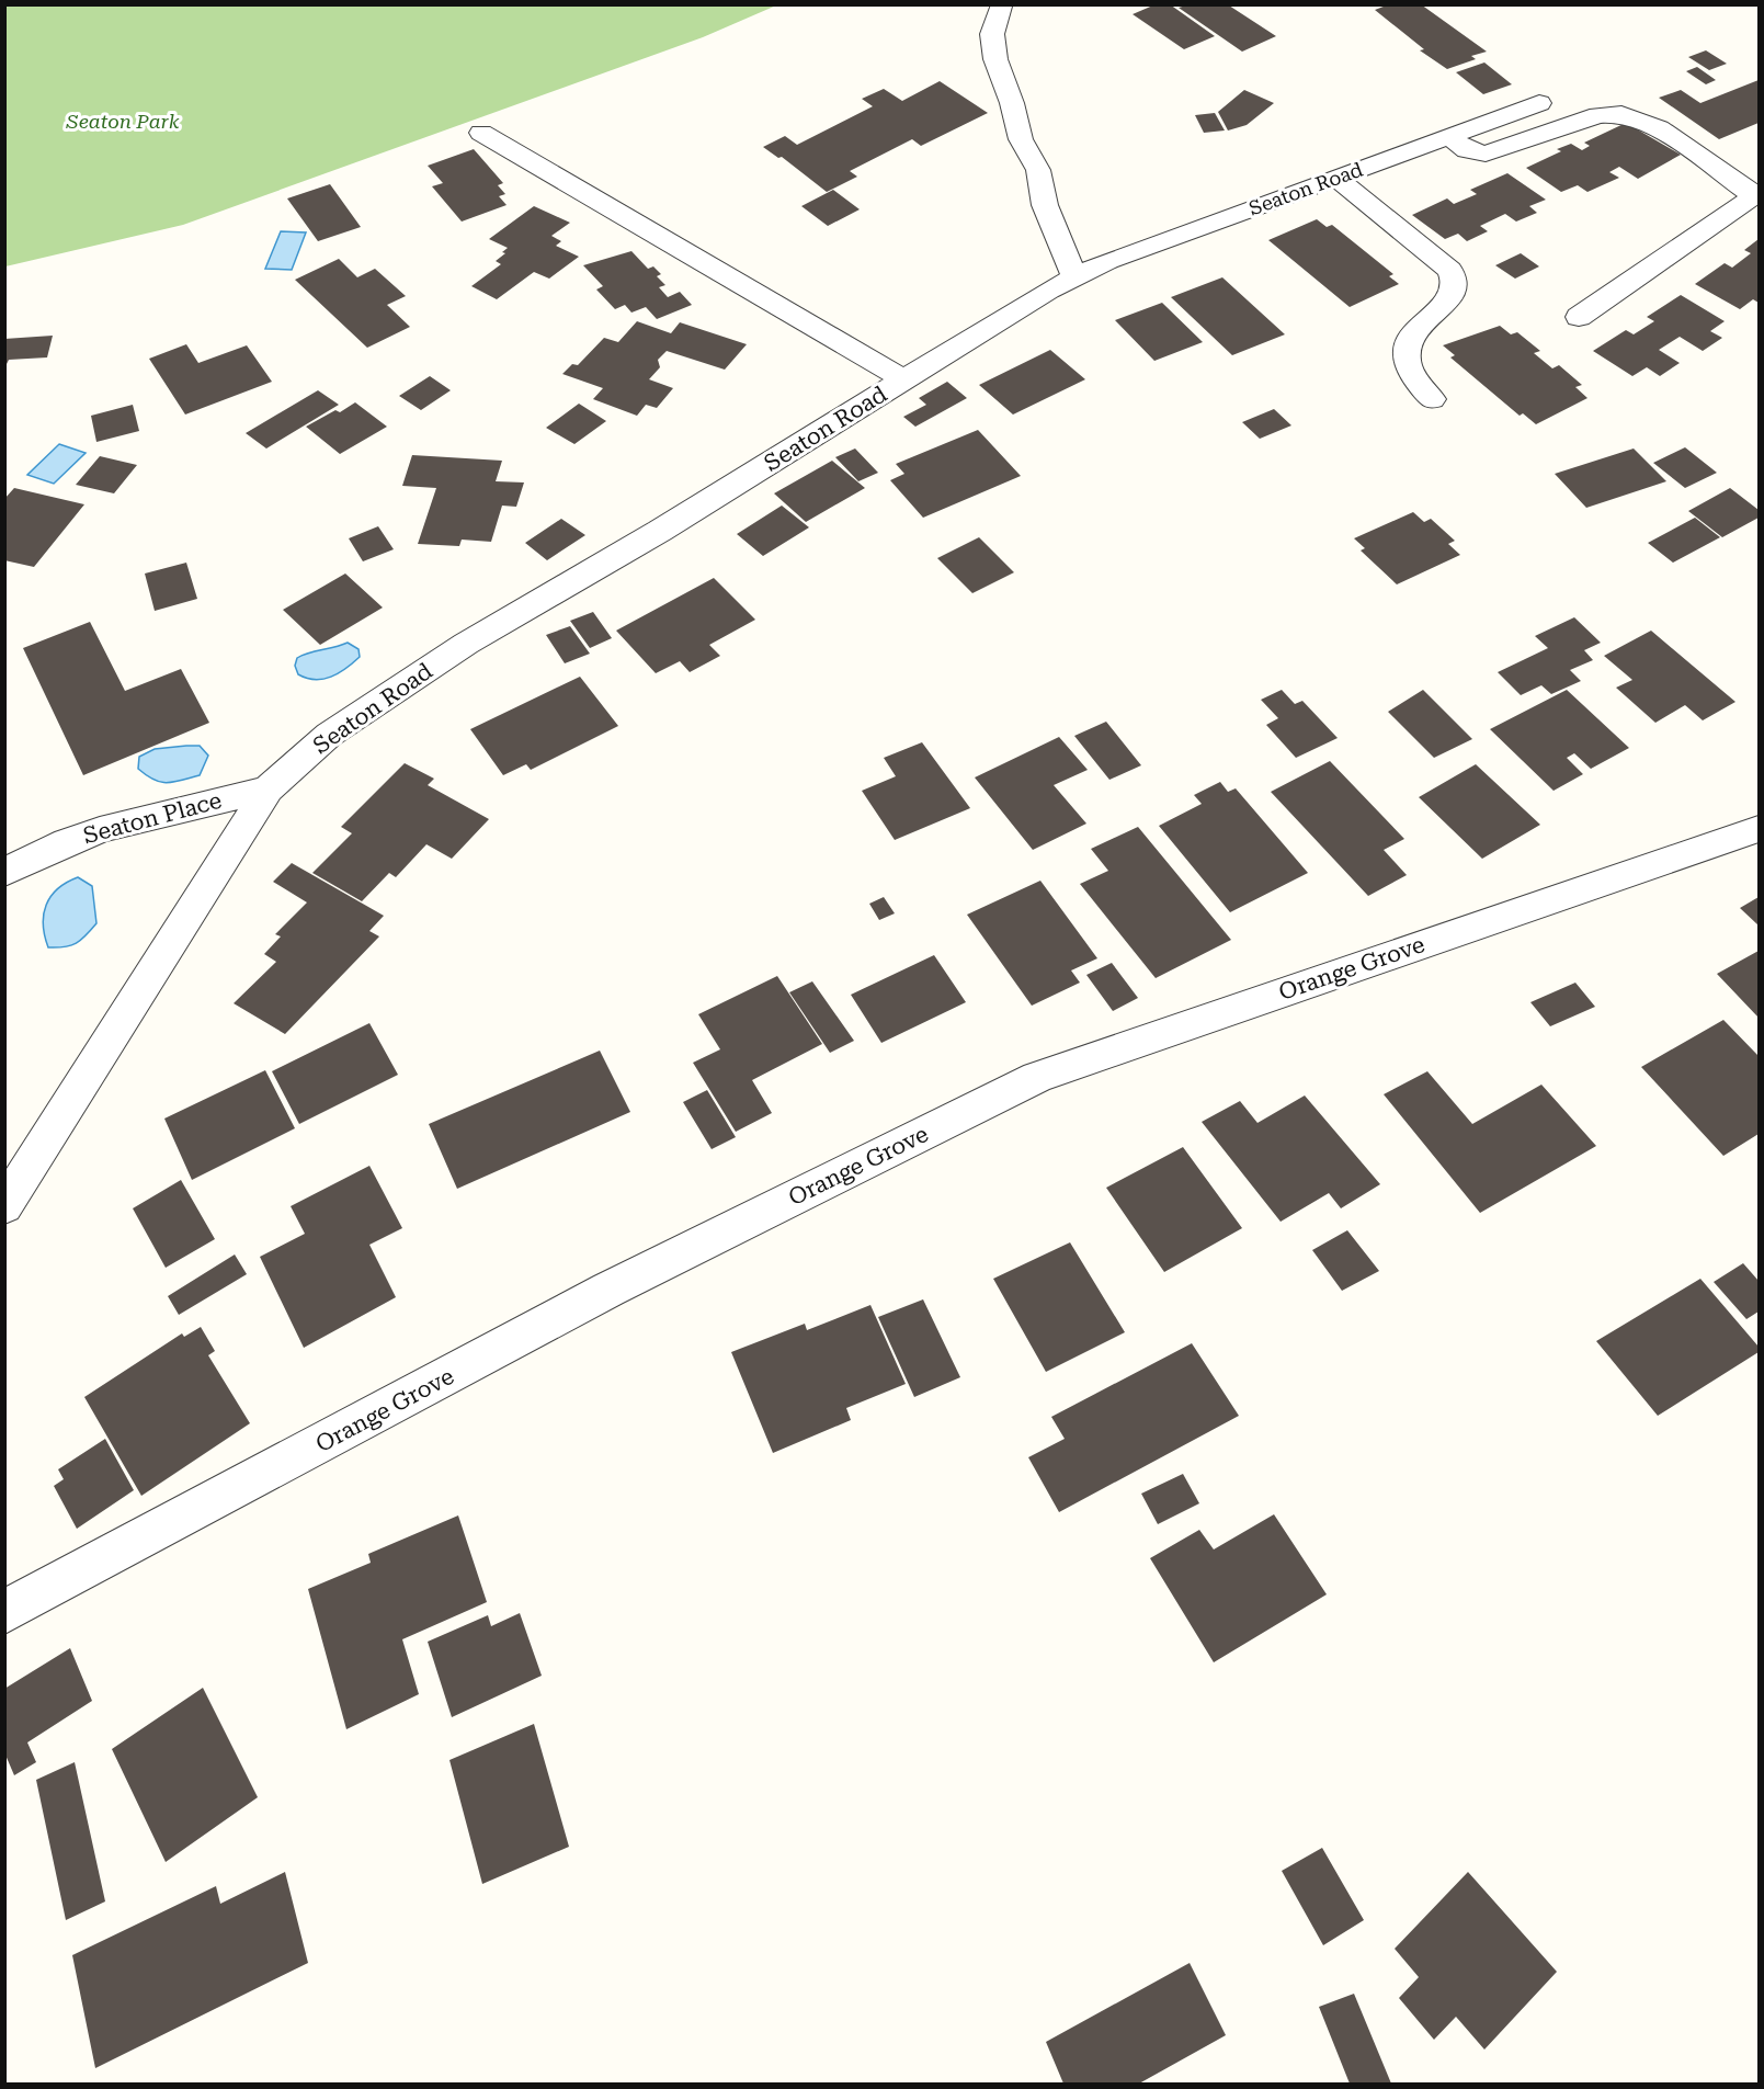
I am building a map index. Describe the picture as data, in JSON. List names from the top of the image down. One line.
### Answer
{"streets":{"street":["Seaton Road","Seaton Place","Orange Grove"]},"crossings":[["Seaton Road","Seaton Place"]],"parks":["Seaton Park"]}
